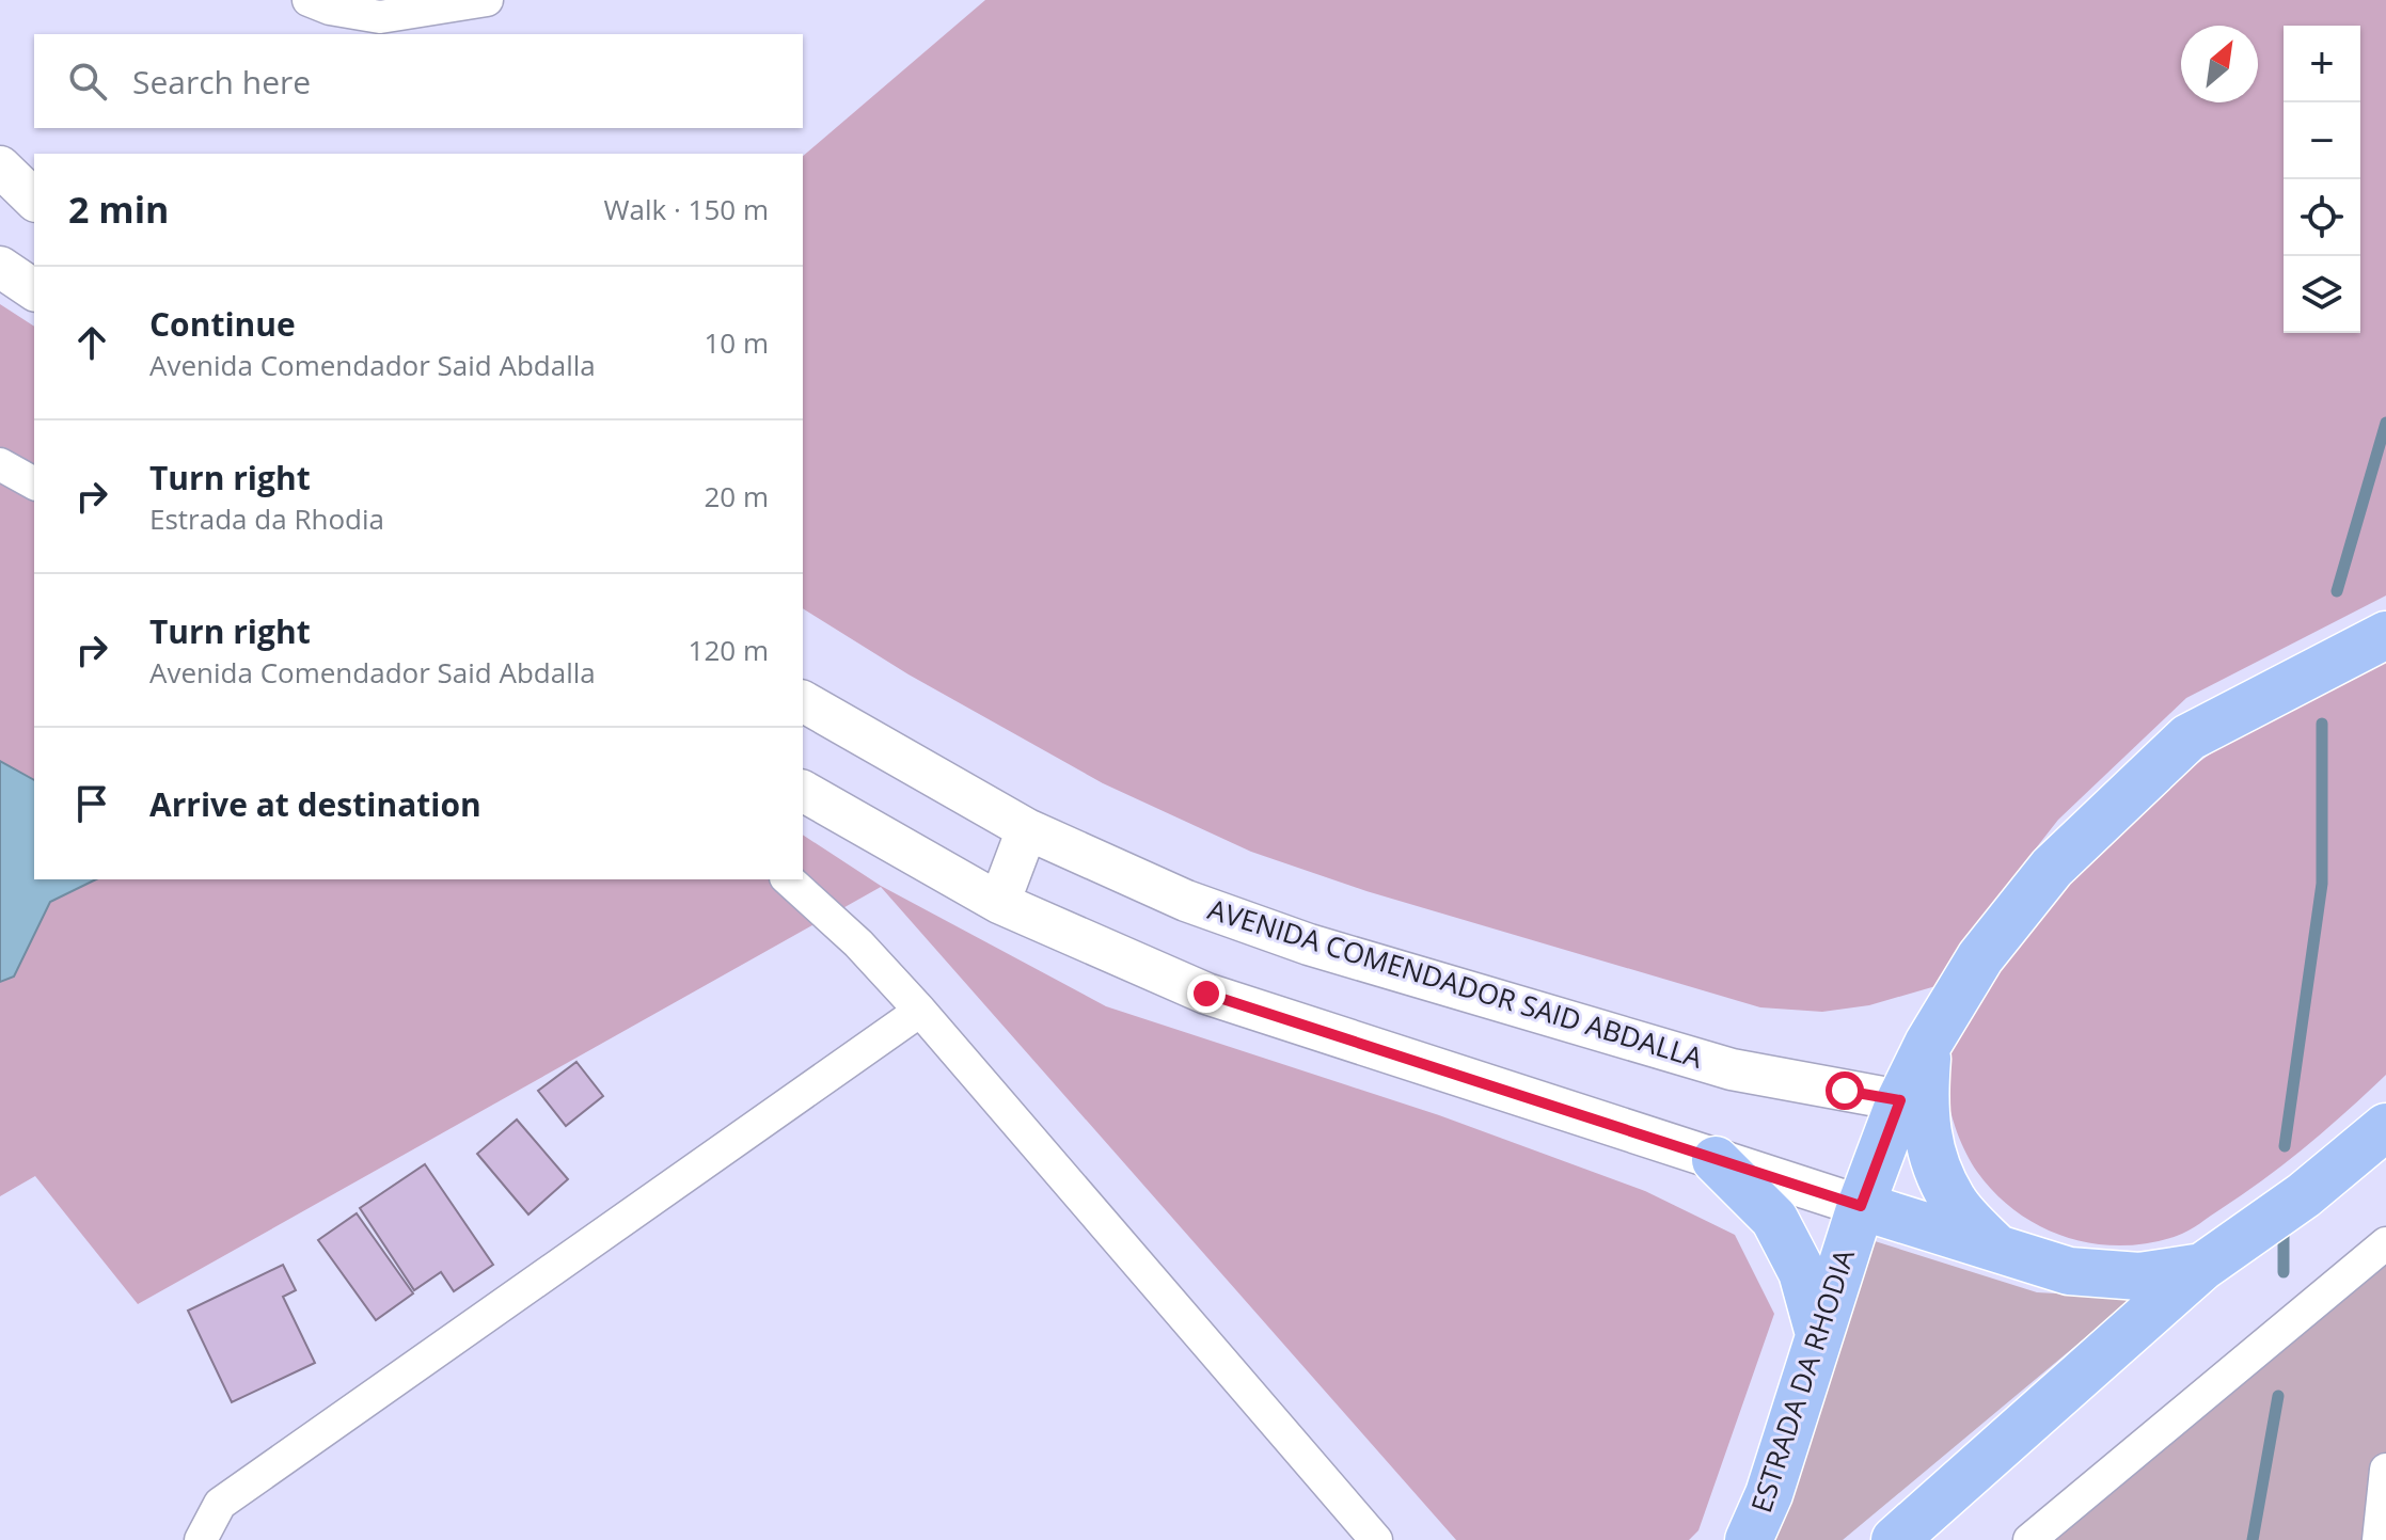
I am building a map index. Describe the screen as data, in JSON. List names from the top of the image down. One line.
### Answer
{"streets":{"main road":["ESTRADA DA RHODIA"],"street":["AVENIDA COMENDADOR SAID ABDALLA"]},"crossings":[["AVENIDA COMENDADOR SAID ABDALLA","ESTRADA DA RHODIA"]],"north":"top right","page":{"map_buttons":["+","−"],"search":"Search here","heading":["2 min","Walk · 150 m"],"list":[["Continue","Avenida Comendador Said Abdalla","10 m"],["Turn right","Estrada da Rhodia","20 m"],["Turn right","Avenida Comendador Said Abdalla","120 m"],"Arrive at destination"]}}
